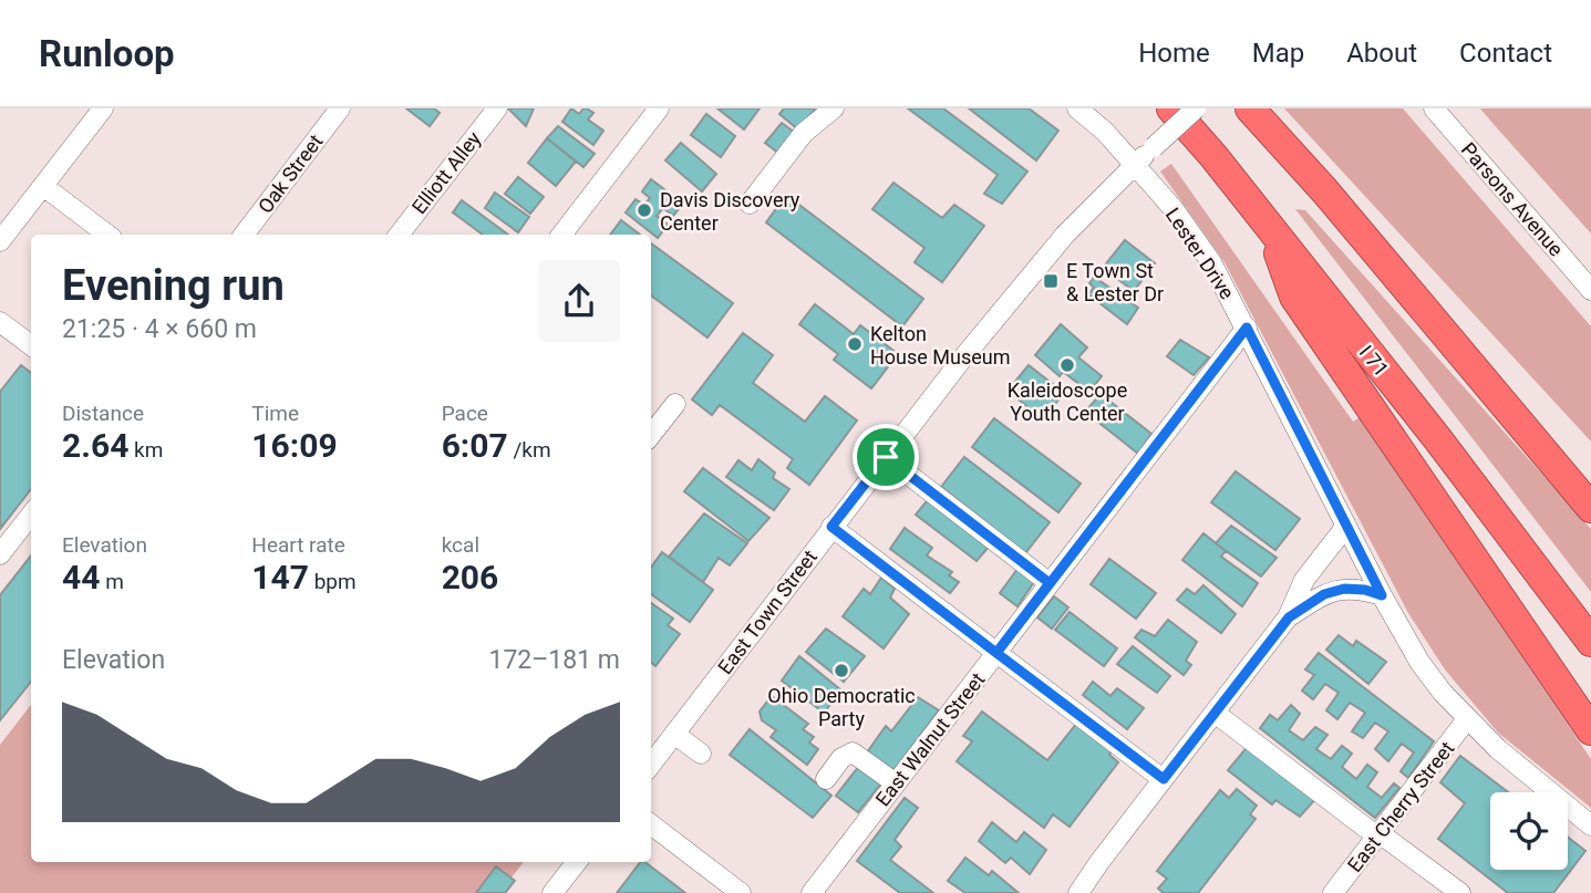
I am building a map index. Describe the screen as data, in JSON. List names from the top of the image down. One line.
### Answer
{"streets":{"highway":["I 71"],"street":["Elliott Alley","Oak Street","Parsons Avenue","Lester Drive","East Town Street","East Walnut Street","East Cherry Street"]},"crossings":[["Lester Drive","East Town Street"],["Lester Drive","East Walnut Street"],["Lester Drive","East Cherry Street"]],"places":{"other":["Davis Discovery Center","Kelton House Museum","Kaleidoscope Youth Center","Ohio Democratic Party"],"transit":["E Town St & Lester Dr"]},"page":{"header":"Runloop","nav":["Home","Map","About","Contact"],"heading":["Evening run","21:25 · 4 × 660 m"],"stats":[["Distance","2.64 km"],["Time","16:09"],["Pace","6:07 /km"],["Elevation","44 m"],["Heart rate","147 bpm"],["kcal","206"]],"chart":["Elevation","172–181 m"]}}
